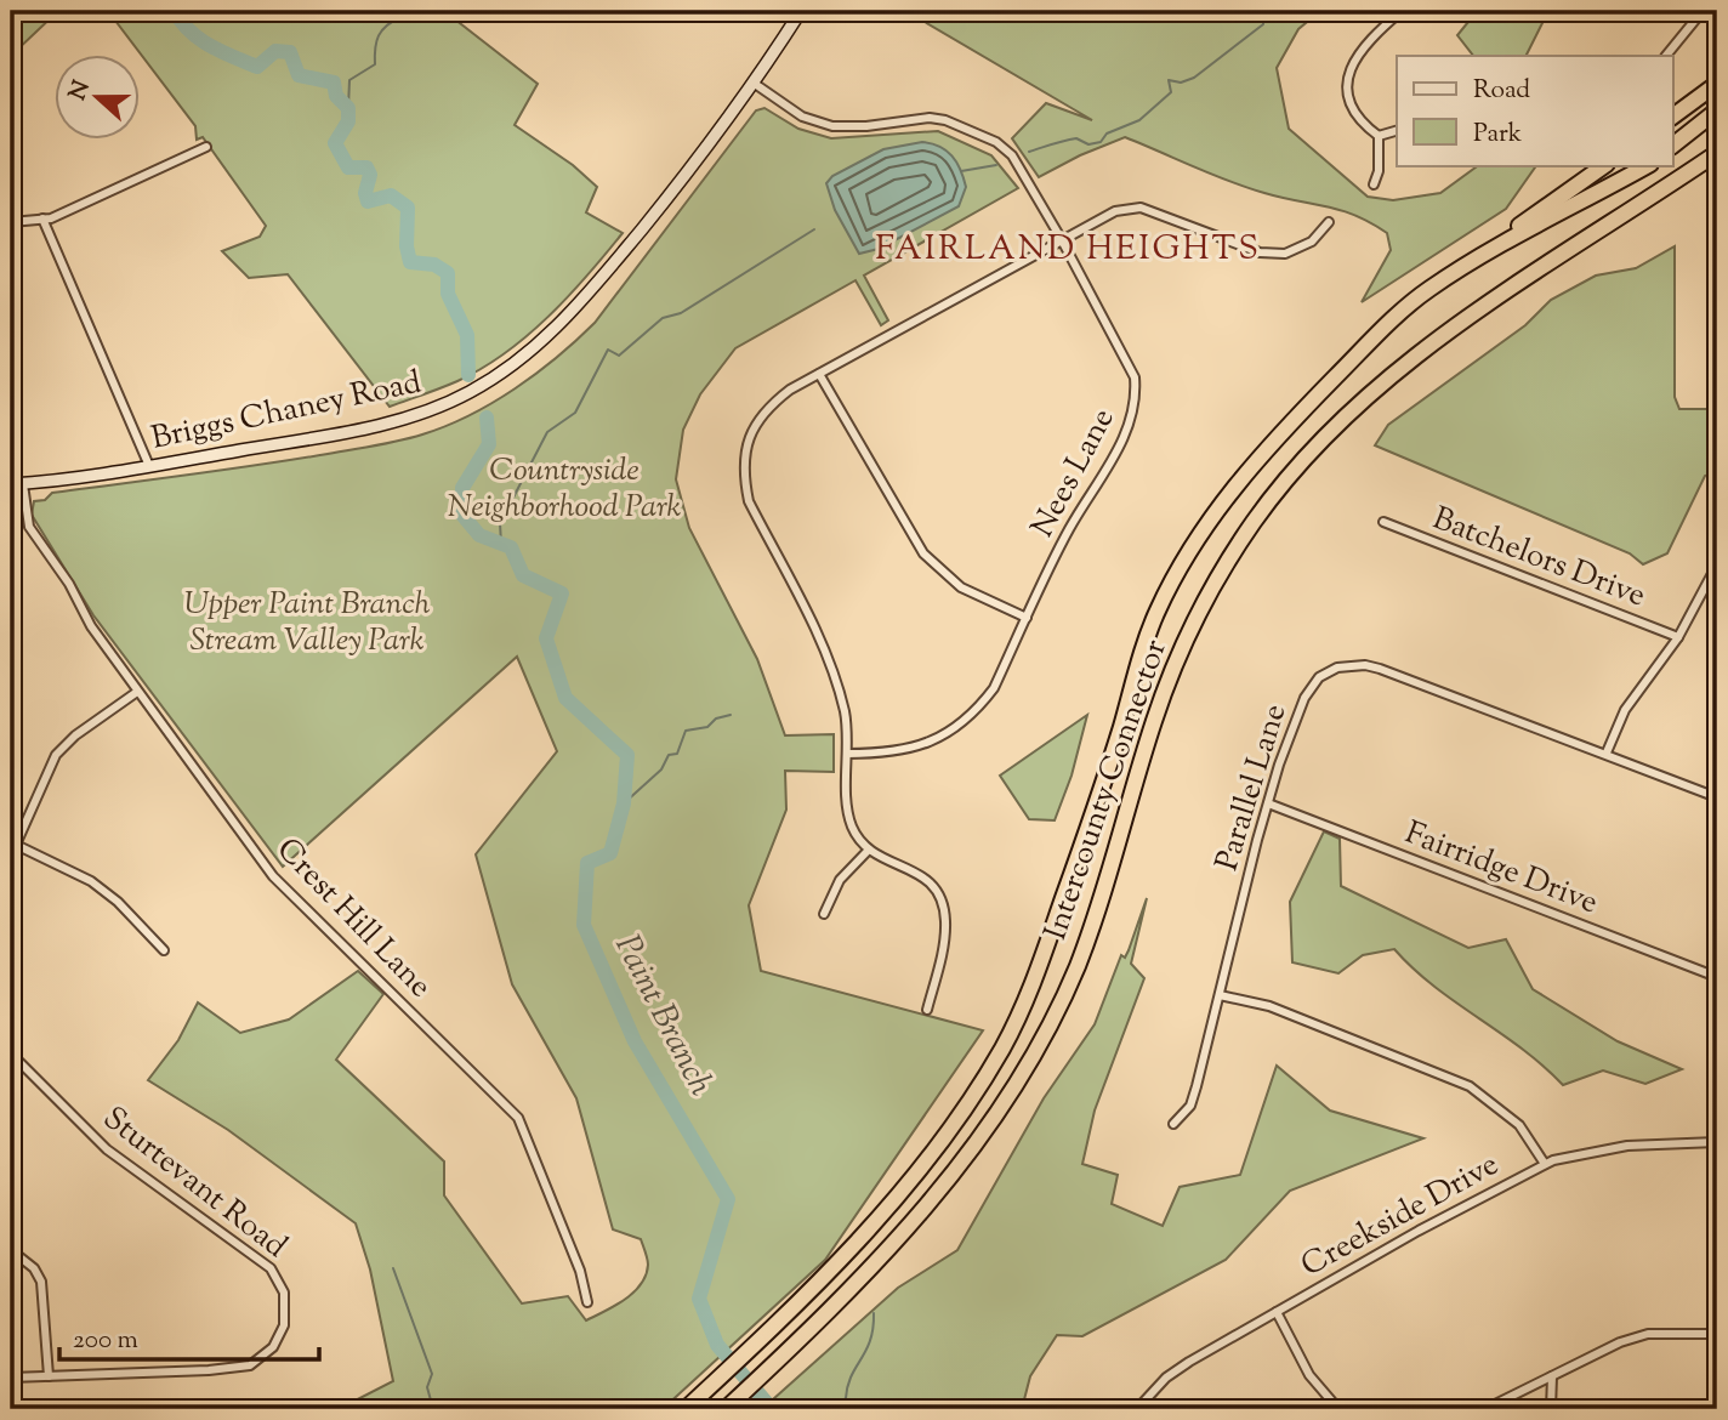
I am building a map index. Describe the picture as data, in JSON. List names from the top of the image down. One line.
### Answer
{"streets":{"highway":["Intercounty Connector"],"main road":["Briggs Chaney Road"],"street":["Nees Lane","Batchelors Drive","Parallel Lane","Fairridge Drive","Crest Hill Lane","Sturtevant Road","Creekside Drive"]},"crossings":[["Briggs Chaney Road","Nees Lane"],["Briggs Chaney Road","Crest Hill Lane"],["Parallel Lane","Fairridge Drive"]],"districts":["FAIRLAND HEIGHTS"],"water":["Paint Branch"],"parks":["Countryside Neighborhood Park","Upper Paint Branch Stream Valley Park"],"legend":["Road","Park"],"scale_bar":"200 m","north":"left"}
